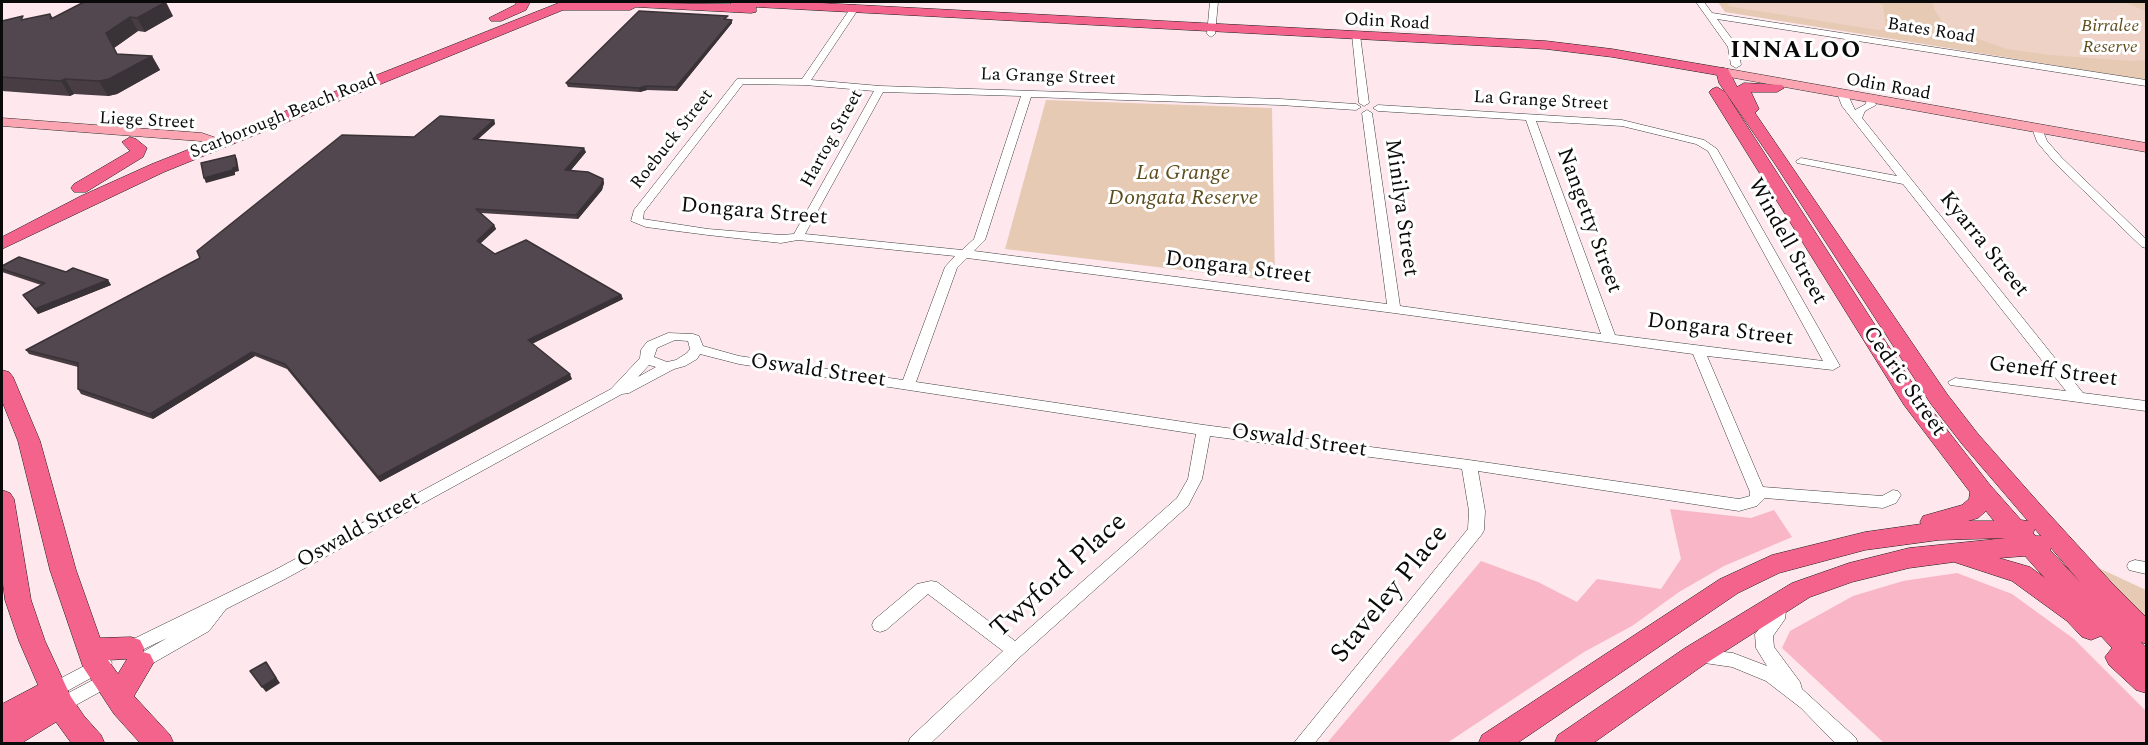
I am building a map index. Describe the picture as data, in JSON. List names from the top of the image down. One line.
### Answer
{"streets":{"main road":["Odin Road","Scarborough Beach Road","Liege Street","Cedric Street"],"street":["Bates Road","La Grange Street","Hartog Street","Roebuck Street","Minilya Street","Dongara Street","Nangetty Street","Windell Street","Kyarra Street","Oswald Street","Geneff Street","Twyford Place","Staveley Place"]},"crossings":[["Odin Road","Minilya Street"],["Odin Road","Kyarra Street"],["Odin Road","Cedric Street"],["La Grange Street","Hartog Street"],["La Grange Street","Roebuck Street"],["La Grange Street","Minilya Street"],["La Grange Street","Nangetty Street"],["La Grange Street","Windell Street"],["Scarborough Beach Road","Liege Street"],["Hartog Street","Dongara Street"],["Roebuck Street","Dongara Street"],["Minilya Street","Dongara Street"],["Dongara Street","Nangetty Street"],["Dongara Street","Windell Street"],["Kyarra Street","Geneff Street"],["Oswald Street","Twyford Place"],["Oswald Street","Staveley Place"]],"districts":["INNALOO"],"parks":["Birralee Reserve","La Grange Dongata Reserve"]}
